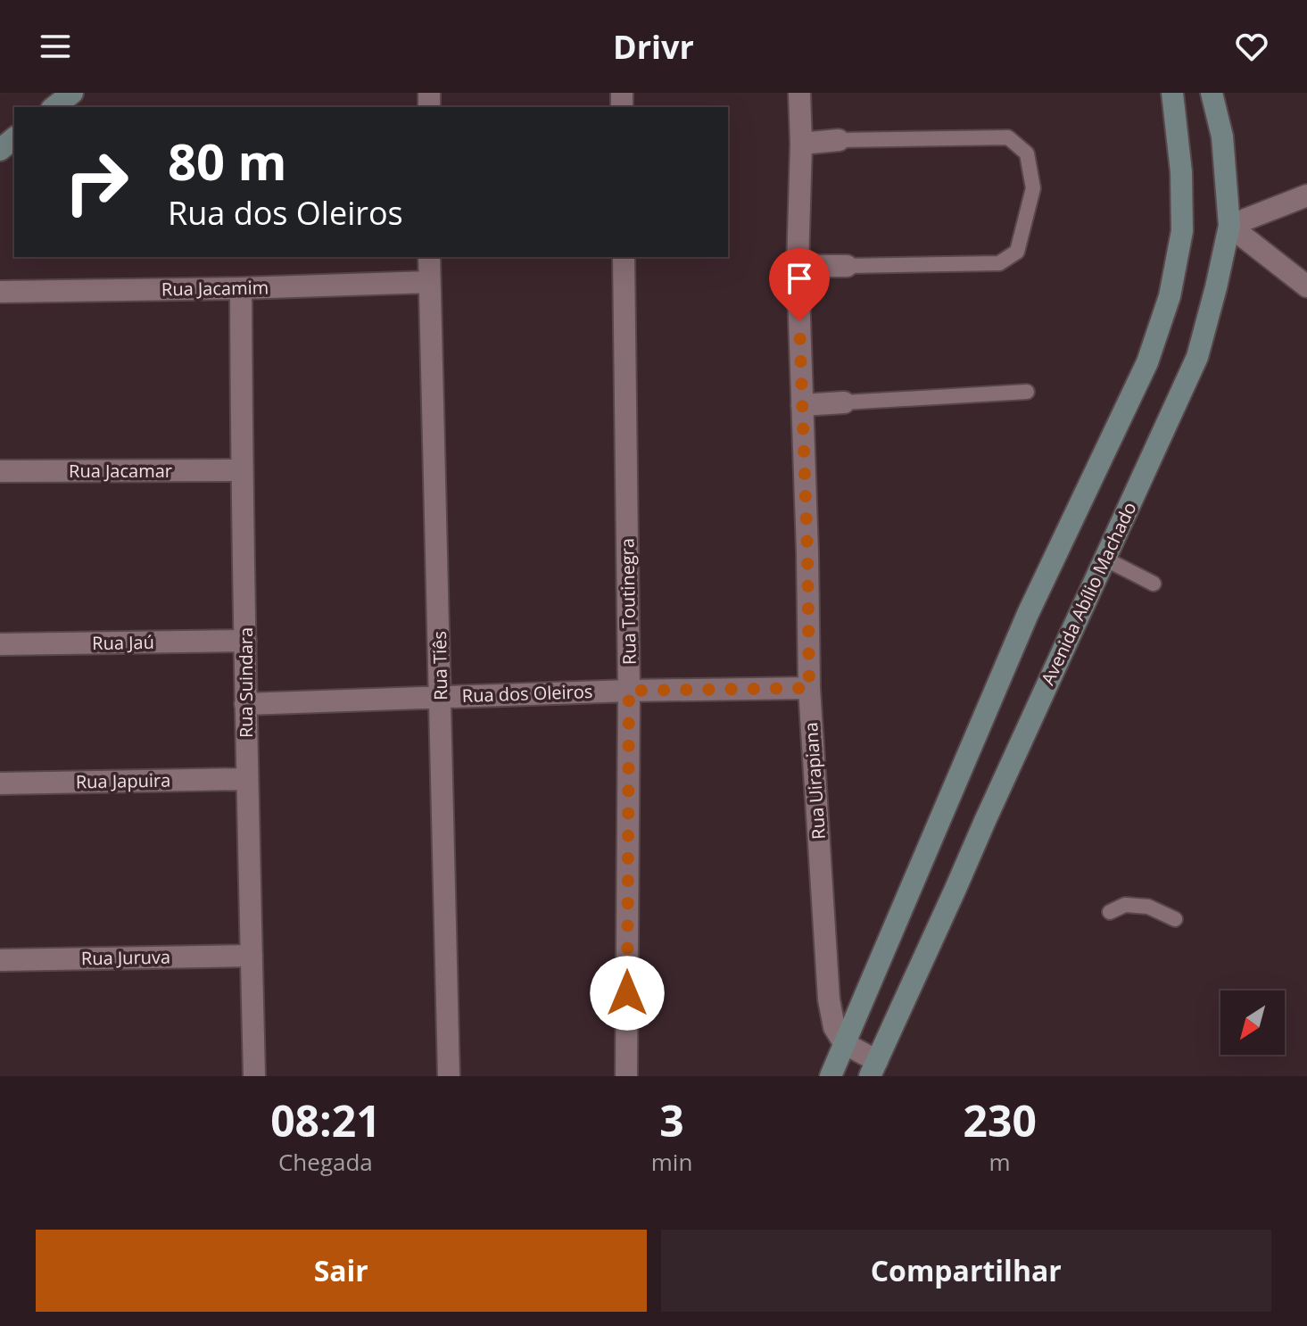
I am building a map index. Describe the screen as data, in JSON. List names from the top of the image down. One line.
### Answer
{"streets":{"main road":["Avenida Abílio Machado"],"street":["Rua Jacamim","Rua Jacamar","Rua Toutinegra","Rua Jaú","Rua Tiês","Rua Suindara","Rua dos Oleiros","Rua Japuira","Rua Uirapiana","Rua Juruva"]},"crossings":[["Rua Jacamim","Rua Tiês"],["Rua Jacamim","Rua Suindara"],["Rua Jacamar","Rua Suindara"],["Rua Toutinegra","Rua dos Oleiros"],["Rua Jaú","Rua Suindara"],["Rua Tiês","Rua dos Oleiros"],["Rua Suindara","Rua dos Oleiros"],["Rua Suindara","Rua Japuira"],["Rua Suindara","Rua Juruva"],["Rua dos Oleiros","Rua Uirapiana"]],"north":"bottom left","page":{"header":"Drivr","turn":["80 m","Rua dos Oleiros"],"eta":["08:21","Chegada","3","min","230","m"],"buttons":["Sair","Compartilhar"]}}
